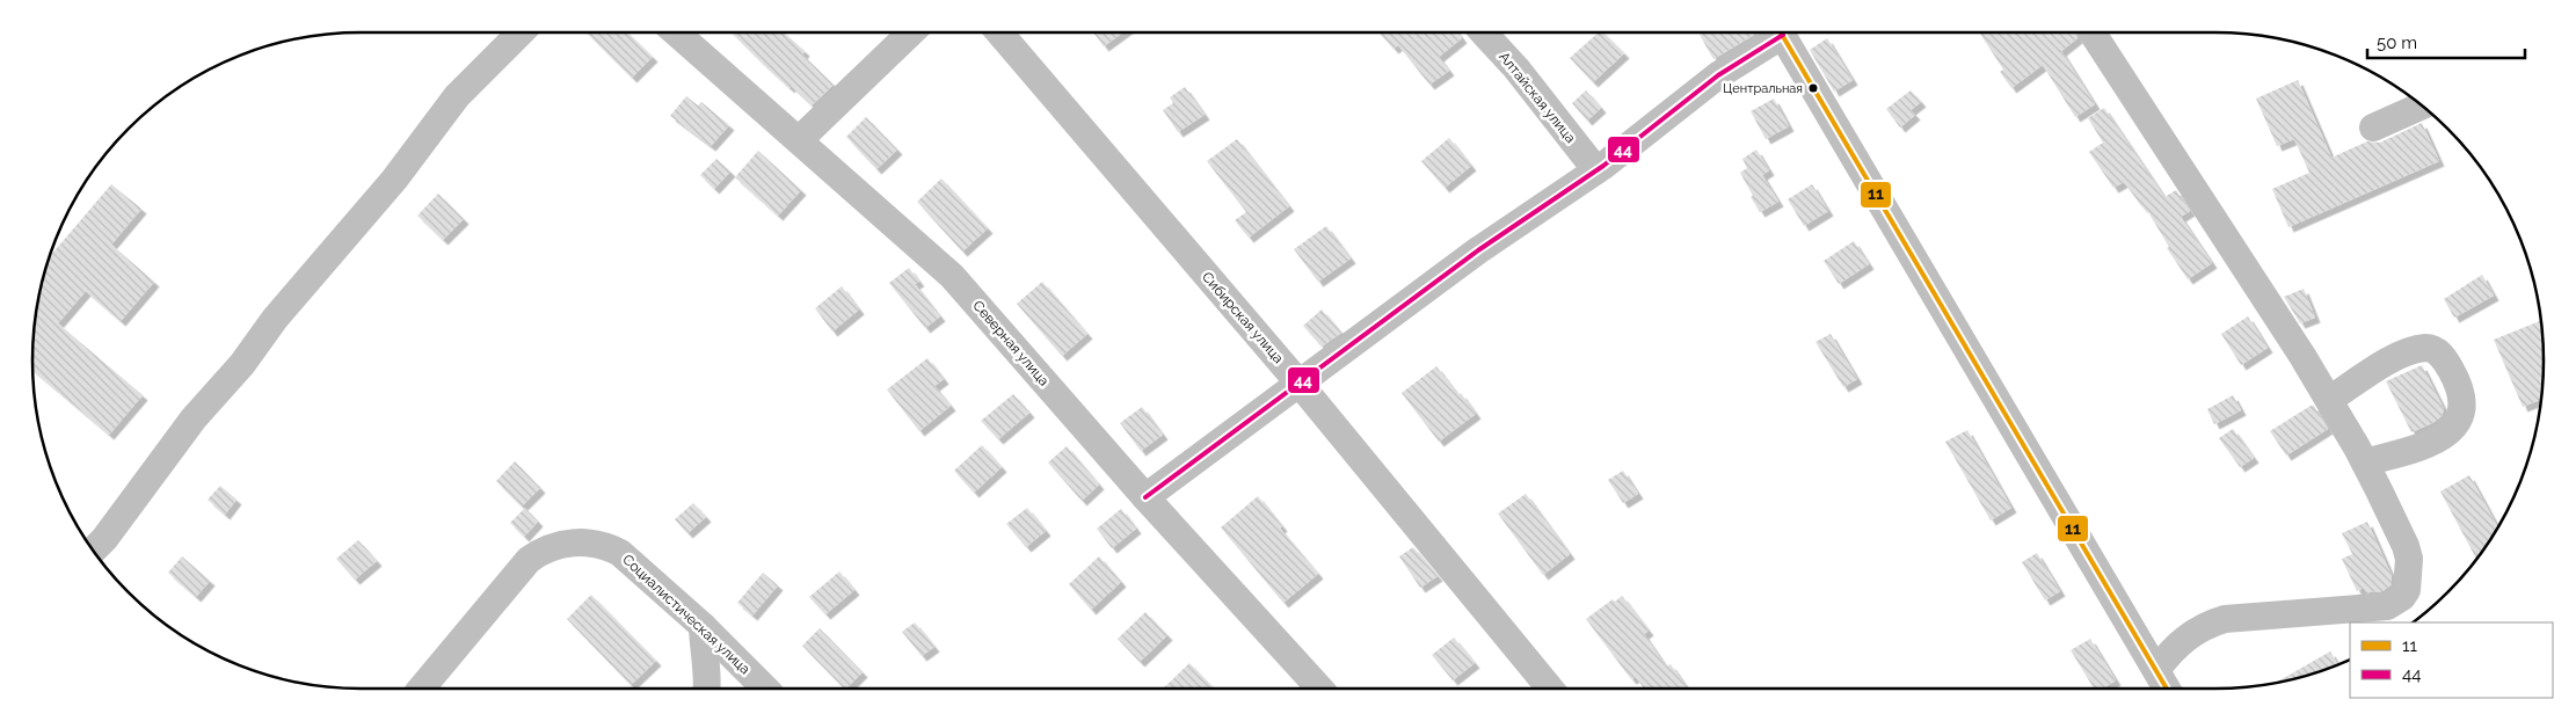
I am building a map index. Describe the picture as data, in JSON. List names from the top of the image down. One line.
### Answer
{"streets":{"street":["Алтайская улица","Сибирская улица","Северная улица","Социалистическая улица"]},"places":["Центральная"],"lines":["transit line 11","transit line 44"],"legend":["11","44"],"scale_bar":"50 m"}
